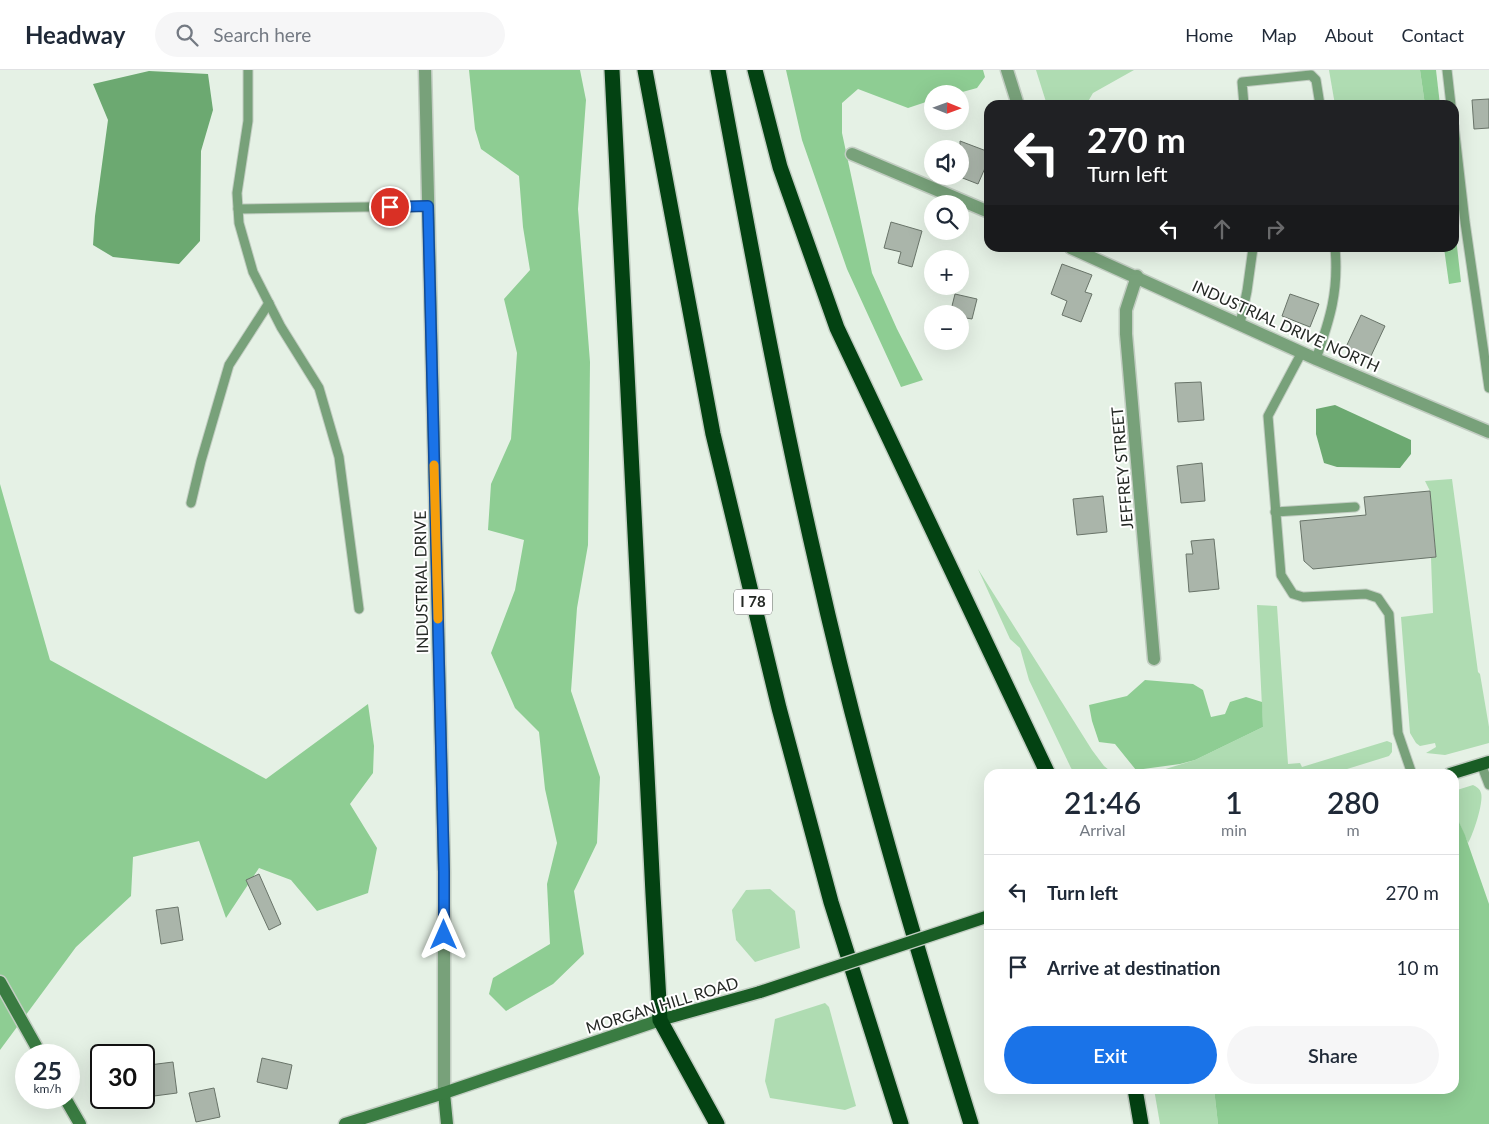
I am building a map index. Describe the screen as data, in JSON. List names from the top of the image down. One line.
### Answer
{"streets":{"highway":["I 78"],"main road":["MORGAN HILL ROAD"],"street":["INDUSTRIAL DRIVE NORTH","JEFFREY STREET","INDUSTRIAL DRIVE"]},"crossings":[["INDUSTRIAL DRIVE NORTH","JEFFREY STREET"],["INDUSTRIAL DRIVE","MORGAN HILL ROAD"]],"north":"right","page":{"header":"Headway","search":"Search here","nav":["Home","Map","About","Contact"],"map_buttons":["+","−"],"turn":["270 m","Turn left"],"eta":["21:46","Arrival","1","min","280","m"],"list":[{"name":"Turn left","value":"270 m"},{"name":"Arrive at destination","value":"10 m"}],"buttons":["Exit","Share"],"speed":"25 km/h","limit":"30"}}
